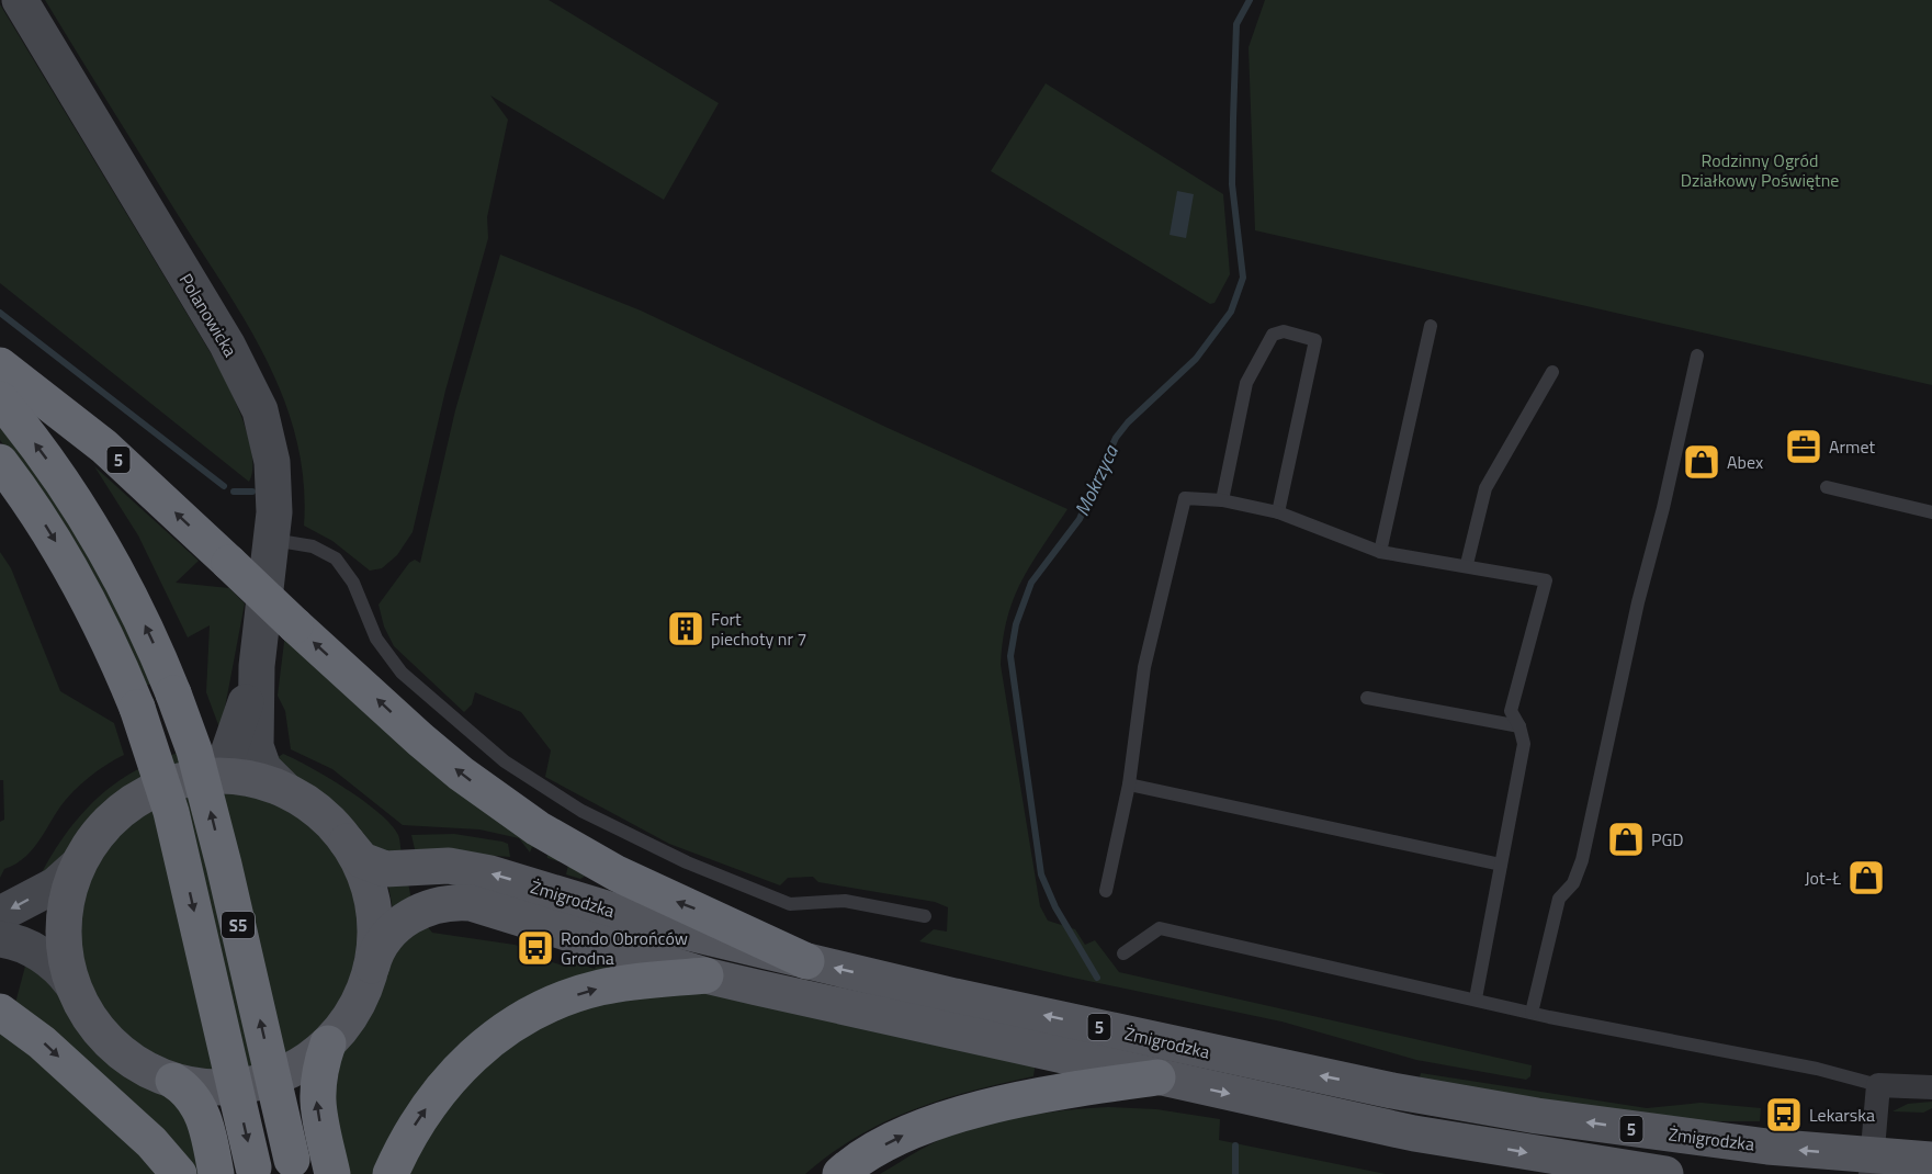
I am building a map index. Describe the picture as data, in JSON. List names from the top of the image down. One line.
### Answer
{"streets":{"highway":["5","S5"],"main road":["Żmigrodzka"],"street":["Polanowicka"]},"crossings":[["5","Żmigrodzka"]],"water":["Mokrzyca"],"parks":["Rodzinny Ogród Działkowy Poświętne"],"places":{"office":["Armet"],"shop":["Abex","PGD","Jot-Ł"],"building":["Fort piechoty nr 7"],"bus stop":["Rondo Obrońców Grodna","Lekarska"]}}
